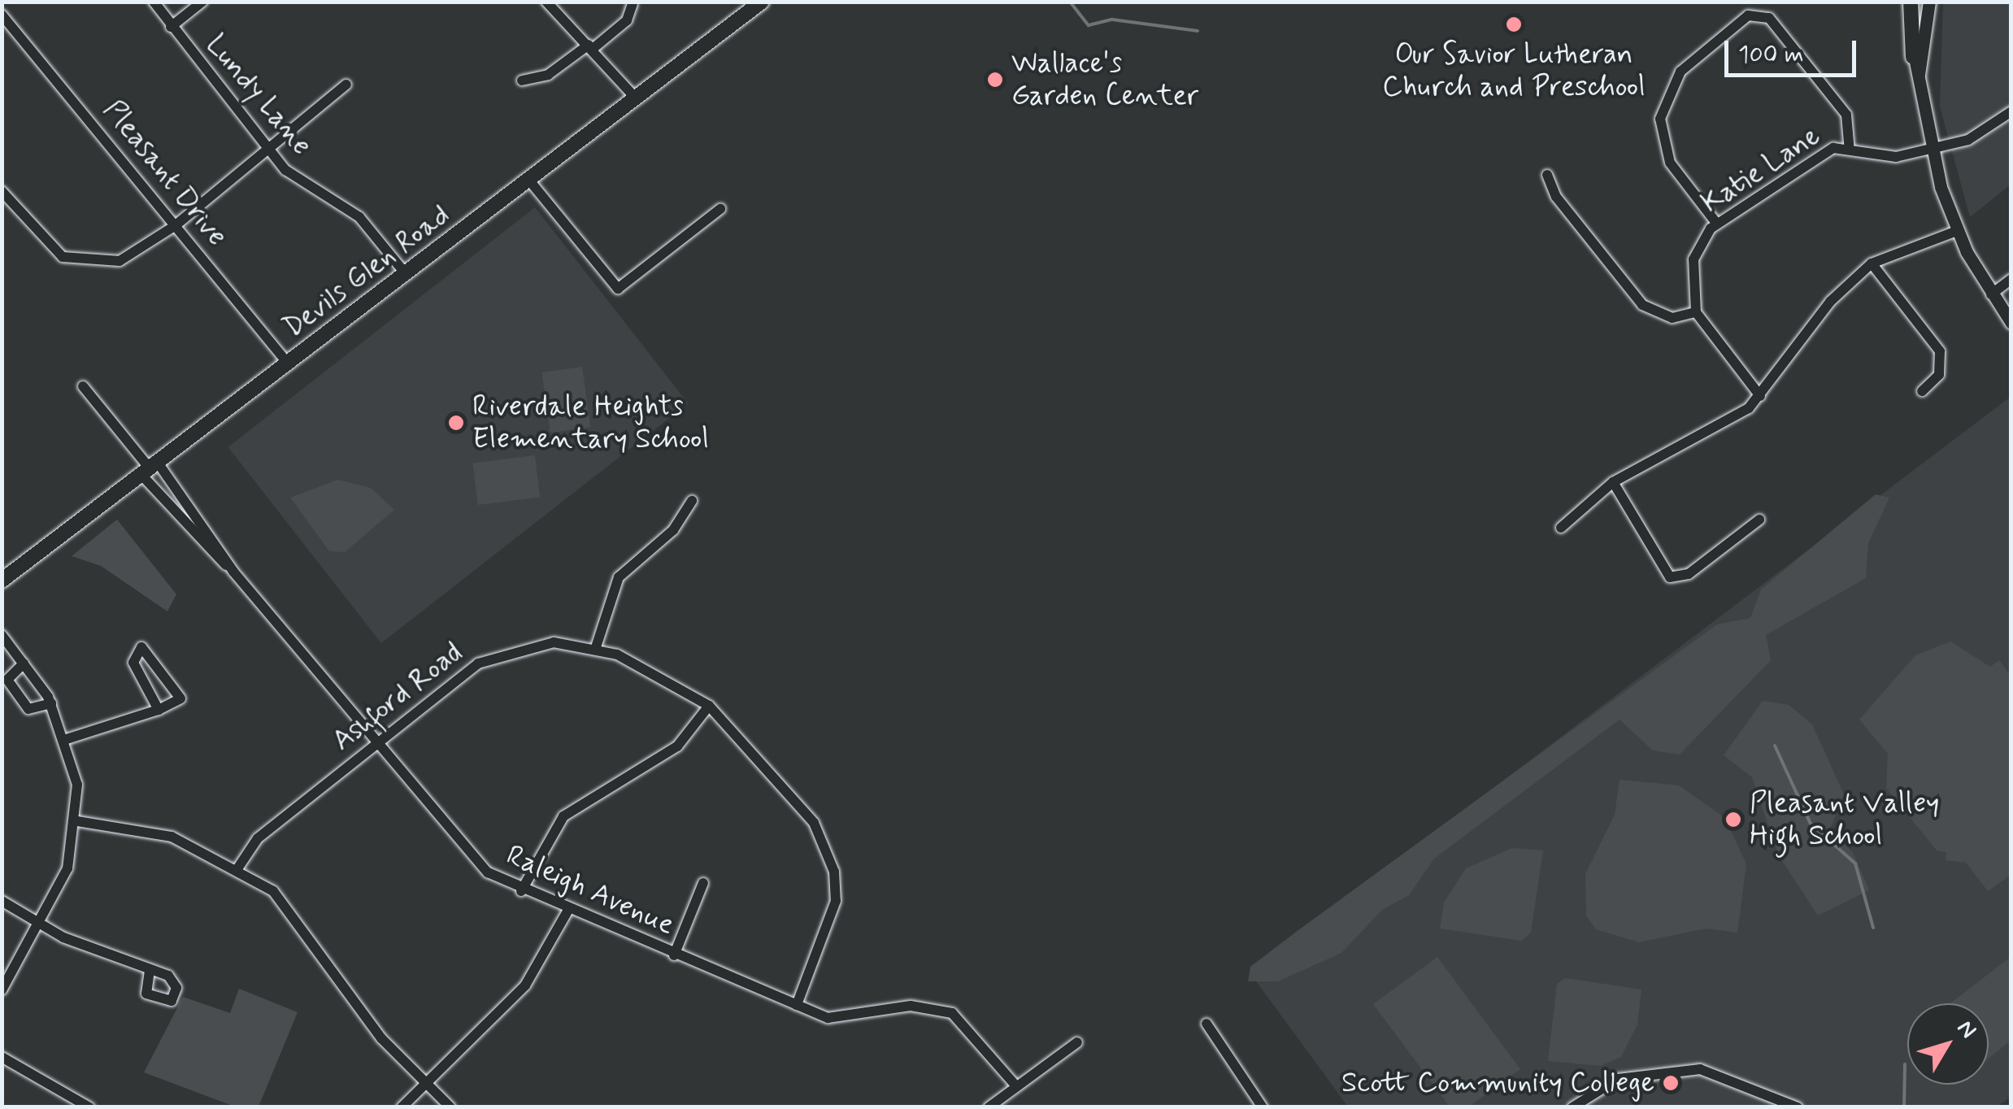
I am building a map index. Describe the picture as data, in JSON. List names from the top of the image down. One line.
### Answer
{"streets":{"main road":["Devils Glen Road"],"street":["Lundy Lane","Katie Lane","Pleasant Drive","Ashford Road","Raleigh Avenue"]},"crossings":[["Lundy Lane","Devils Glen Road"],["Pleasant Drive","Devils Glen Road"],["Devils Glen Road","Raleigh Avenue"],["Ashford Road","Raleigh Avenue"]],"places":["Our Savior Lutheran Church and Preschool","Wallace's Garden Center","Riverdale Heights Elementary School","Pleasant Valley High School","Scott Community College"],"scale_bar":"100 m","north":"top right"}
